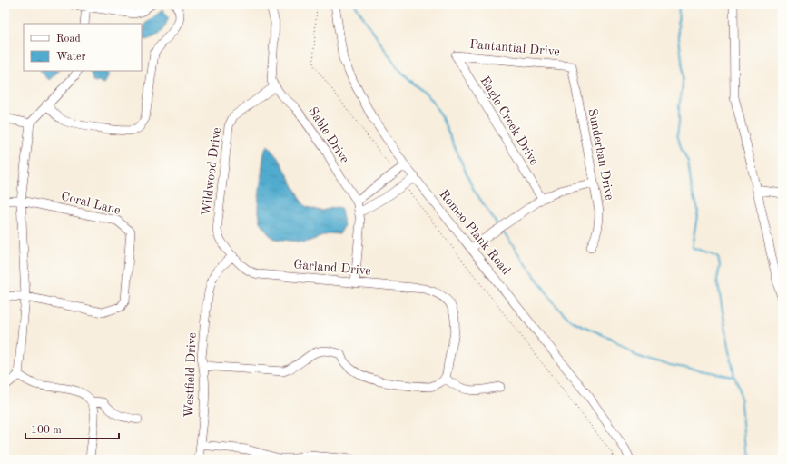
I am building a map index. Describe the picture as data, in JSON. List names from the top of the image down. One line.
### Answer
{"streets":{"street":["Pantantial Drive","Eagle Creek Drive","Sable Drive","Sunderban Drive","Wildwood Drive","Coral Lane","Romeo Plank Road","Garland Drive","Westfield Drive"]},"crossings":[["Pantantial Drive","Eagle Creek Drive"],["Pantantial Drive","Sunderban Drive"],["Sable Drive","Wildwood Drive"],["Sable Drive","Garland Drive"],["Wildwood Drive","Garland Drive"],["Wildwood Drive","Westfield Drive"],["Garland Drive","Westfield Drive"]],"legend":["Road","Water"],"scale_bar":"100 m"}
